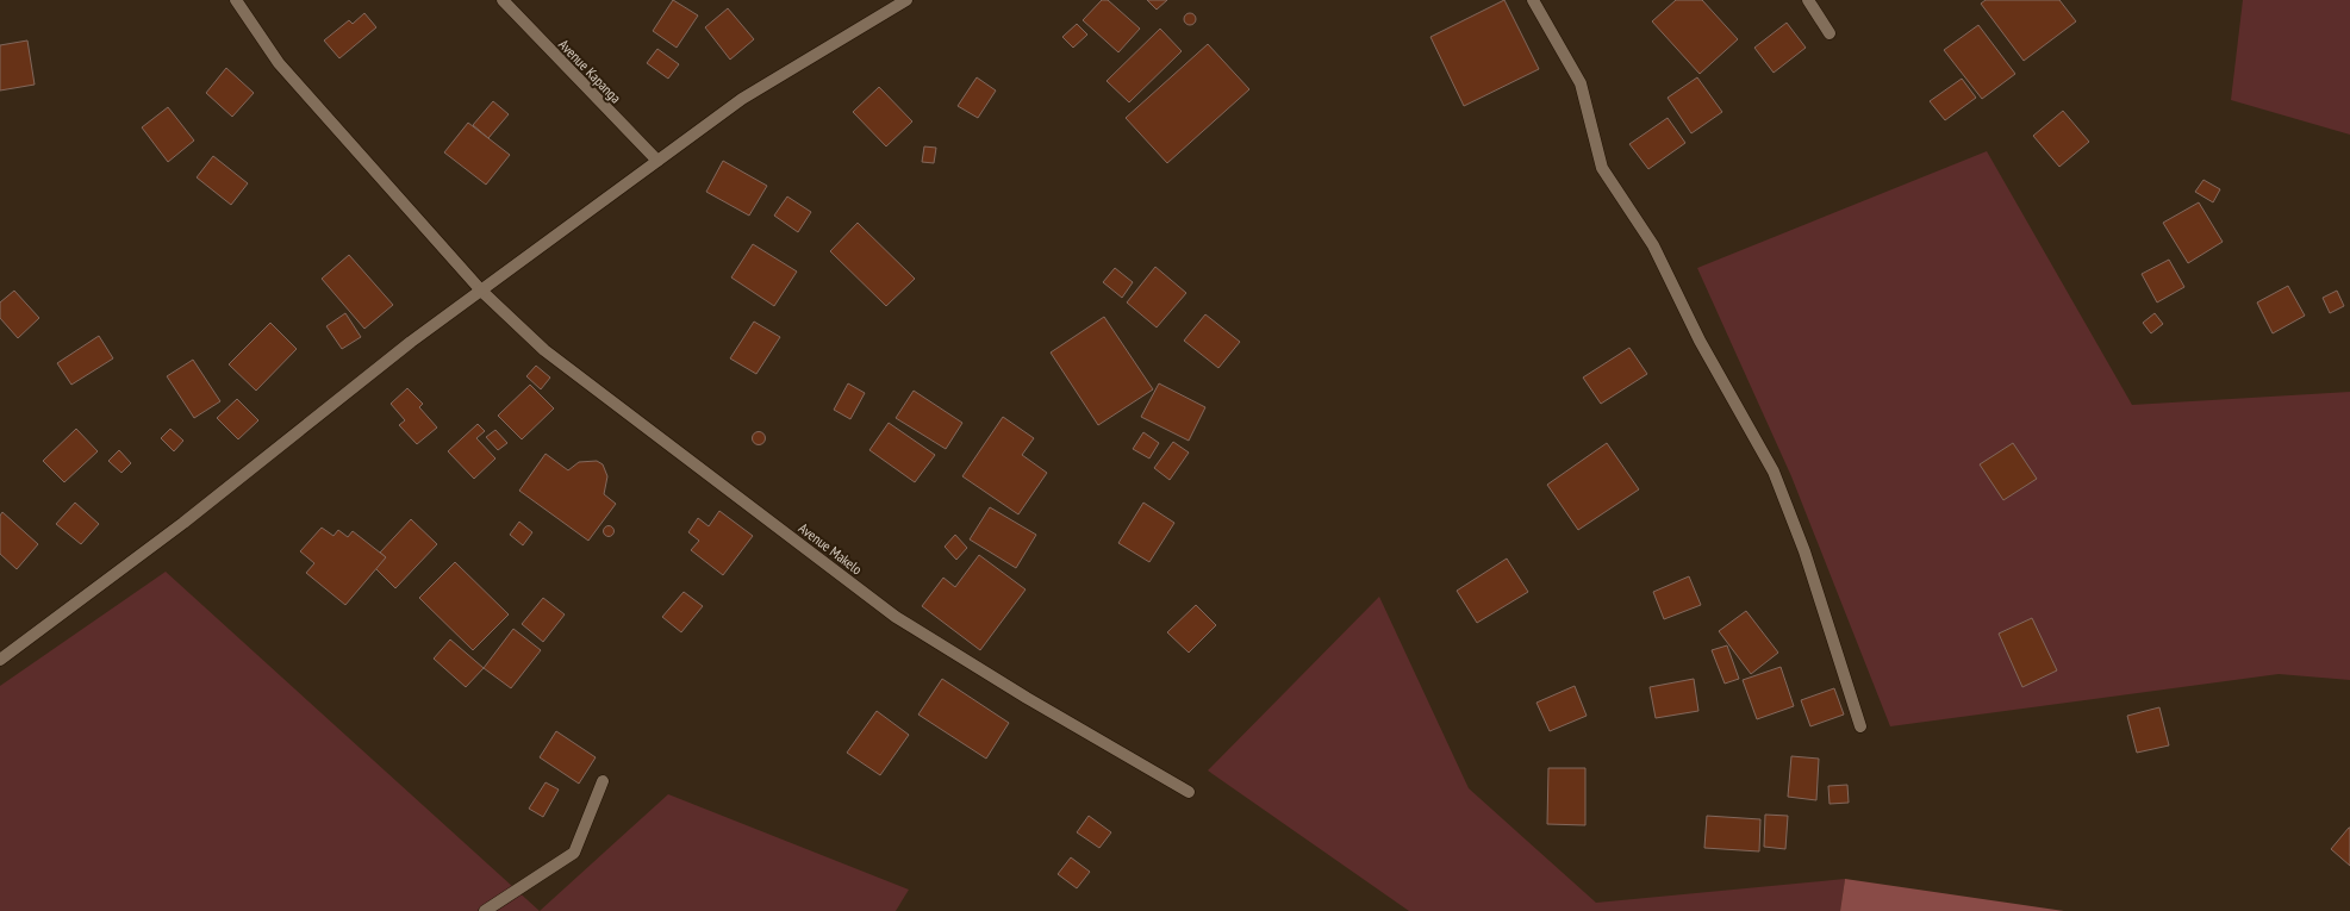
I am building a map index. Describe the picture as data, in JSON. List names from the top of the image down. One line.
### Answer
{"streets":{"street":["Avenue Kapanga","Avenue Makelo"]}}
